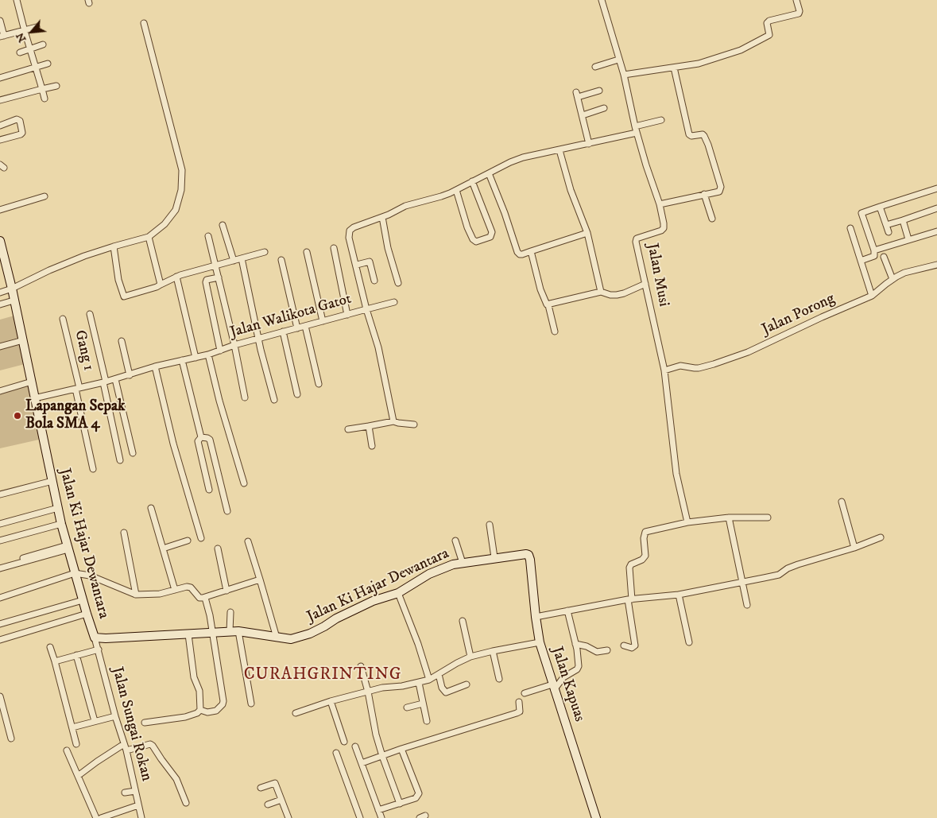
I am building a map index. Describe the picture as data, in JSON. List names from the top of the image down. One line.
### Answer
{"streets":{"main road":["Jalan Ki Hajar Dewantara","Jalan Kapuas"],"street":["Jalan Musi","Jalan Porong","Jalan Walikota Gatot","Gang 1","Jalan Sungai Rokan"]},"crossings":[["Jalan Musi","Jalan Porong"],["Jalan Musi","Jalan Walikota Gatot"],["Jalan Walikota Gatot","Gang 1"],["Jalan Walikota Gatot","Jalan Ki Hajar Dewantara"],["Jalan Ki Hajar Dewantara","Jalan Kapuas"],["Jalan Ki Hajar Dewantara","Jalan Sungai Rokan"]],"districts":["CURAHGRINTING"],"places":["Lapangan Sepak Bola SMA 4"],"north":"bottom left"}
